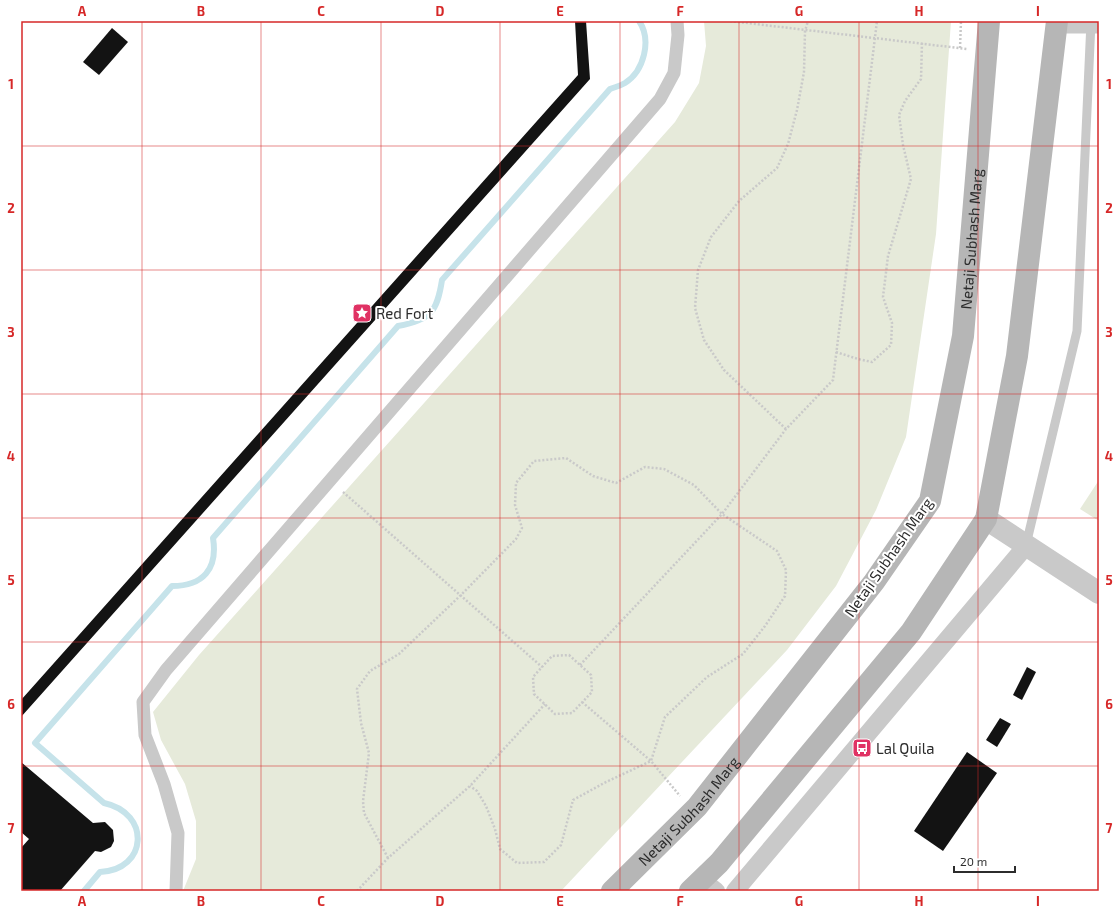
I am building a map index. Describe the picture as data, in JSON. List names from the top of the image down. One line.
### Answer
{"streets":{"main road":["Netaji Subhash Marg"]},"places":{"place":["Red Fort"],"bus stop":["Lal Quila"]},"scale_bar":"20 m","grid":{"columns":["A","B","C","D","E","F","G","H","I"],"rows":["1","2","3","4","5","6","7"]}}
